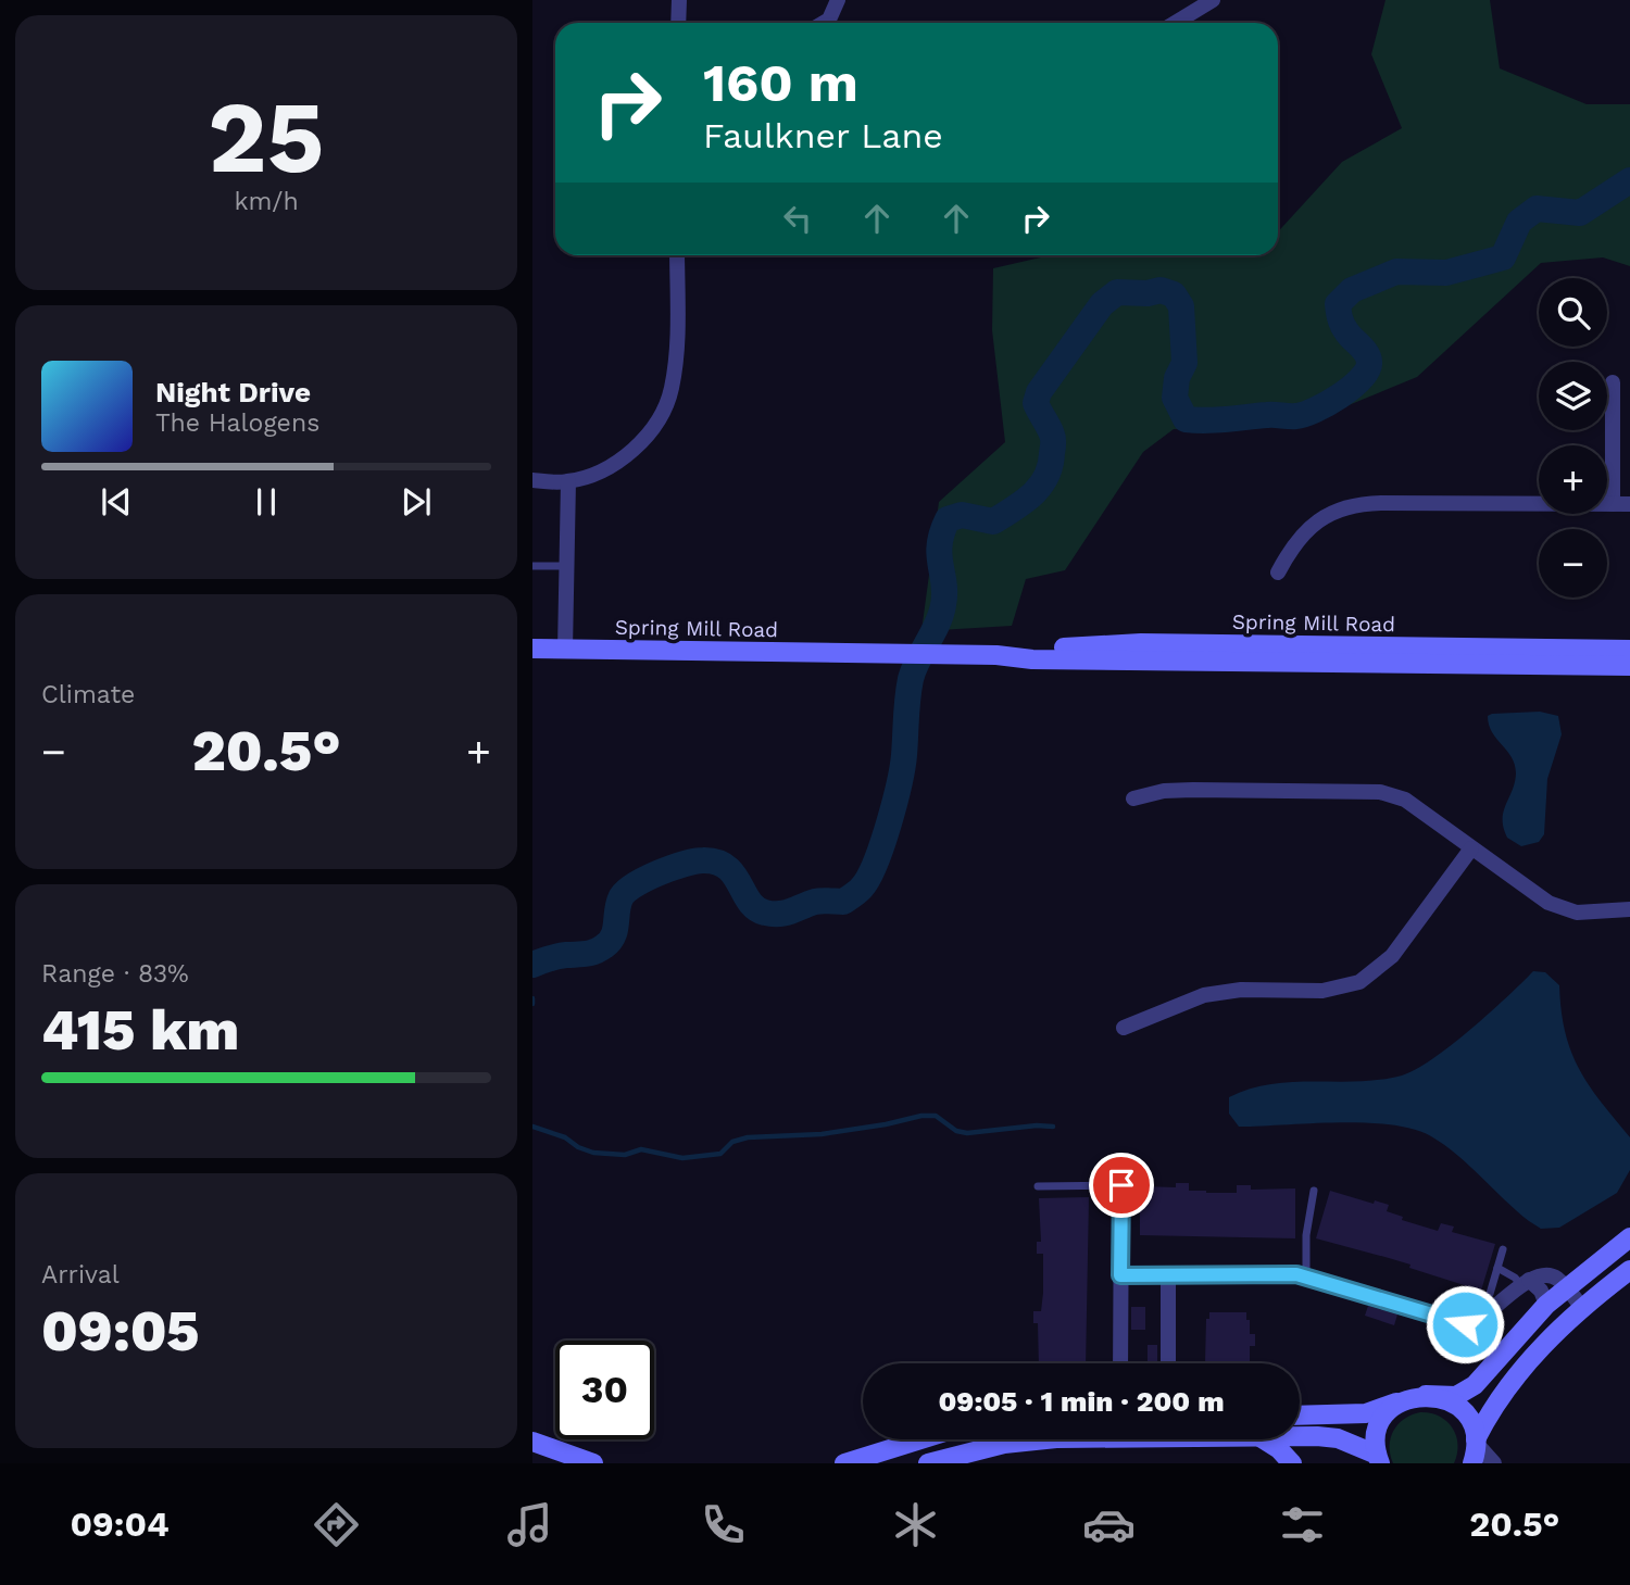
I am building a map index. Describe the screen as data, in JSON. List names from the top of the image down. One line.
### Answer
{"streets":{"street":["Spring Mill Road"]},"page":{"tile":[["25","km/h"],"Climate",["Range · 83%","415 km"],["Arrival","09:05"]],"turn":["160 m","Faulkner Lane"],"map_buttons":["+","−"],"song":["Night Drive","The Halogens"],"heat":["−","20.5°","+"],"limit":"30","trip":"09:05 · 1 min · 200 m","tabs":["09:04","20.5°"]}}
